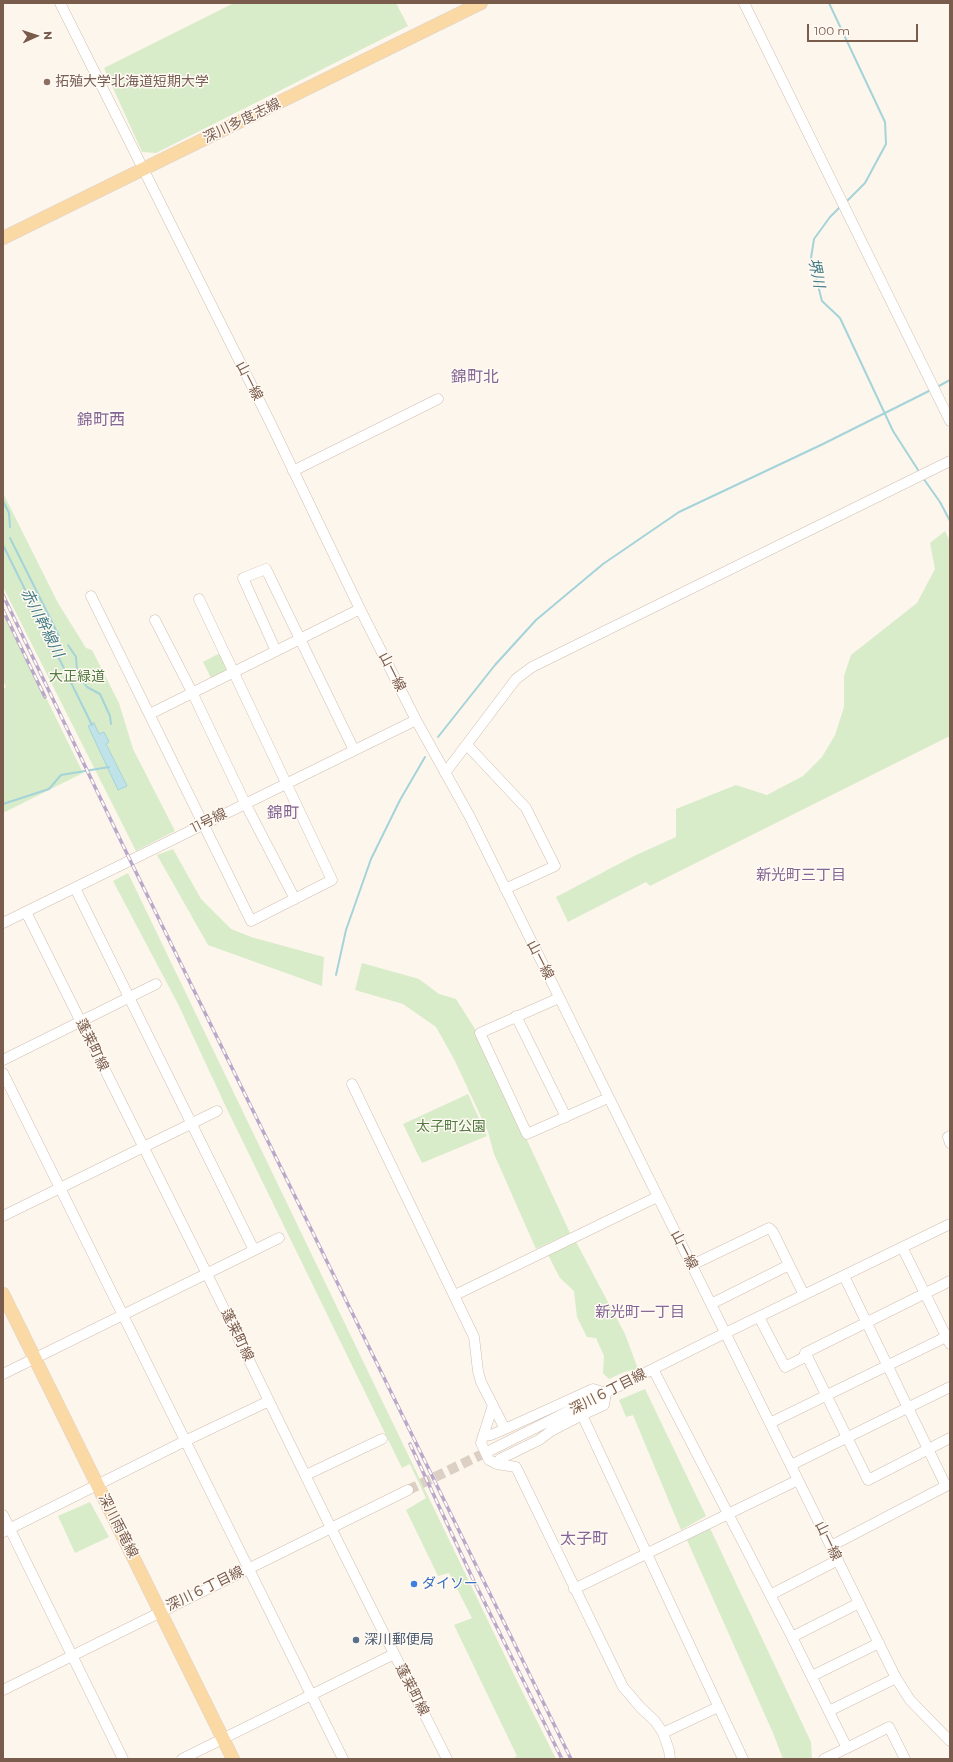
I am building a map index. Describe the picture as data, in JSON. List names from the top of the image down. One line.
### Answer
{"streets":{"main road":["深川多度志線","深川雨竜線"],"street":["山一線","11号線","蓬莱町線","深川６丁目線"]},"crossings":[["深川多度志線","山一線"],["山一線","11号線"],["山一線","深川６丁目線"],["11号線","蓬莱町線"],["蓬莱町線","深川６丁目線"],["深川６丁目線","深川雨竜線"]],"districts":["錦町北","錦町西","錦町","新光町三丁目","新光町一丁目","太子町"],"water":["堺川","赤川幹線川"],"parks":["大正緑道","太子町公園"],"places":["拓殖大学北海道短期大学","ダイソー","深川郵便局"],"scale_bar":"100 m","north":"right"}
